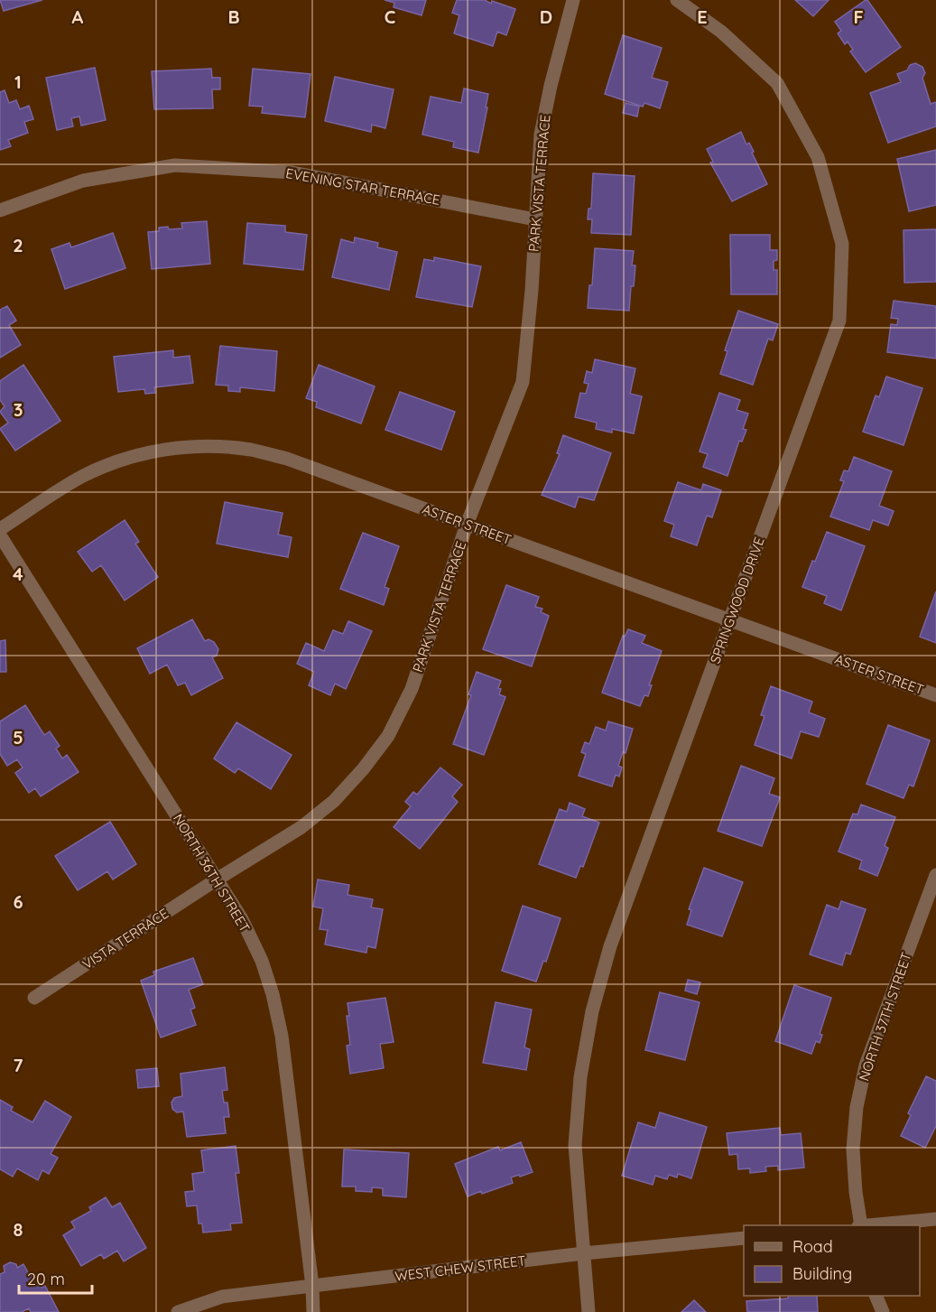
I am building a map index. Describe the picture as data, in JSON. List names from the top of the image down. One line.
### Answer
{"streets":{"street":["PARK VISTA TERRACE","EVENING STAR TERRACE","ASTER STREET","SPRINGWOOD DRIVE","NORTH 36TH STREET","VISTA TERRACE","NORTH 37TH STREET","WEST CHEW STREET"]},"crossings":[["PARK VISTA TERRACE","EVENING STAR TERRACE"],["PARK VISTA TERRACE","ASTER STREET"],["PARK VISTA TERRACE","NORTH 36TH STREET"],["PARK VISTA TERRACE","VISTA TERRACE"],["ASTER STREET","SPRINGWOOD DRIVE"],["SPRINGWOOD DRIVE","WEST CHEW STREET"],["NORTH 36TH STREET","VISTA TERRACE"],["NORTH 36TH STREET","WEST CHEW STREET"]],"legend":["Road","Building"],"scale_bar":"20 m","grid":{"columns":["A","B","C","D","E","F"],"rows":["1","2","3","4","5","6","7","8"]}}
